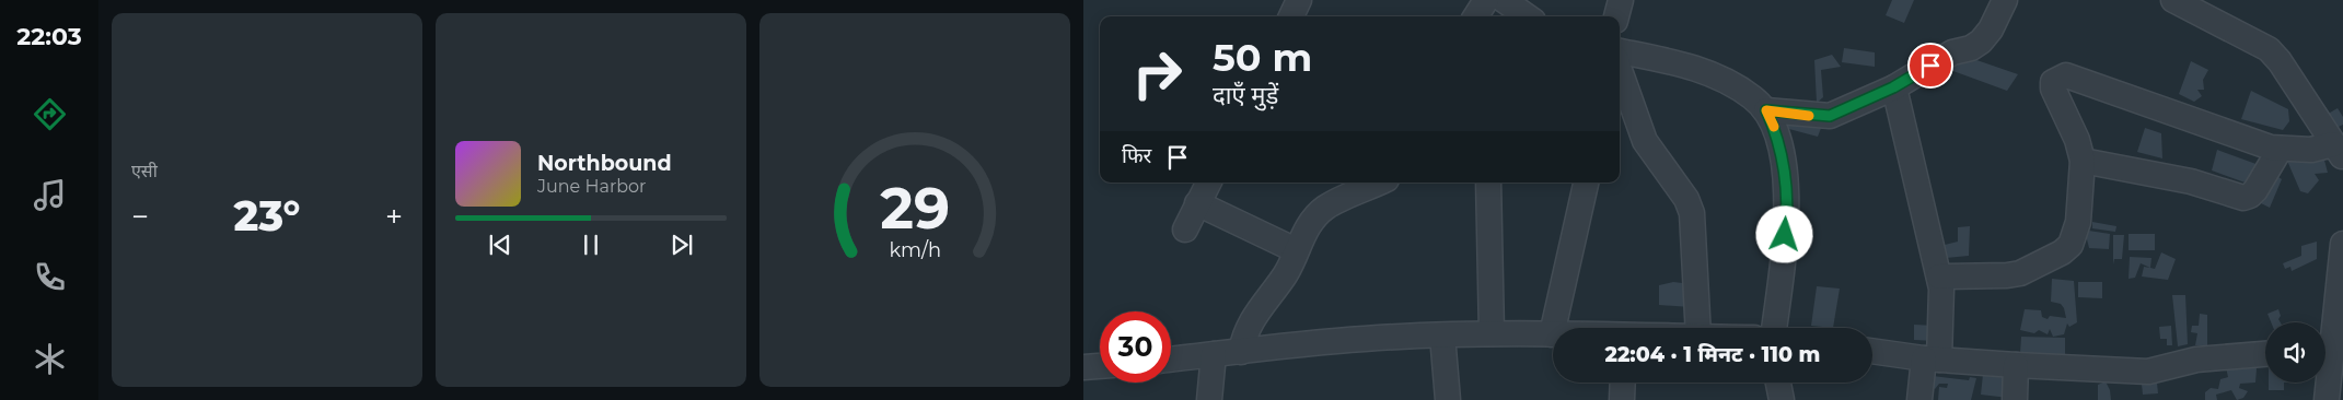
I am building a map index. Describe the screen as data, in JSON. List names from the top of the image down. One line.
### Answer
{"page":{"tabs":"22:03","tile":"एसी","turn":["50 m","दाएँ मुड़ें"],"then":"फिर","song":["Northbound","June Harbor"],"heat":["−","23°","+"],"limit":"30","trip":"22:04 · 1 मिनट · 110 m","gauge":["29","km/h"]}}
